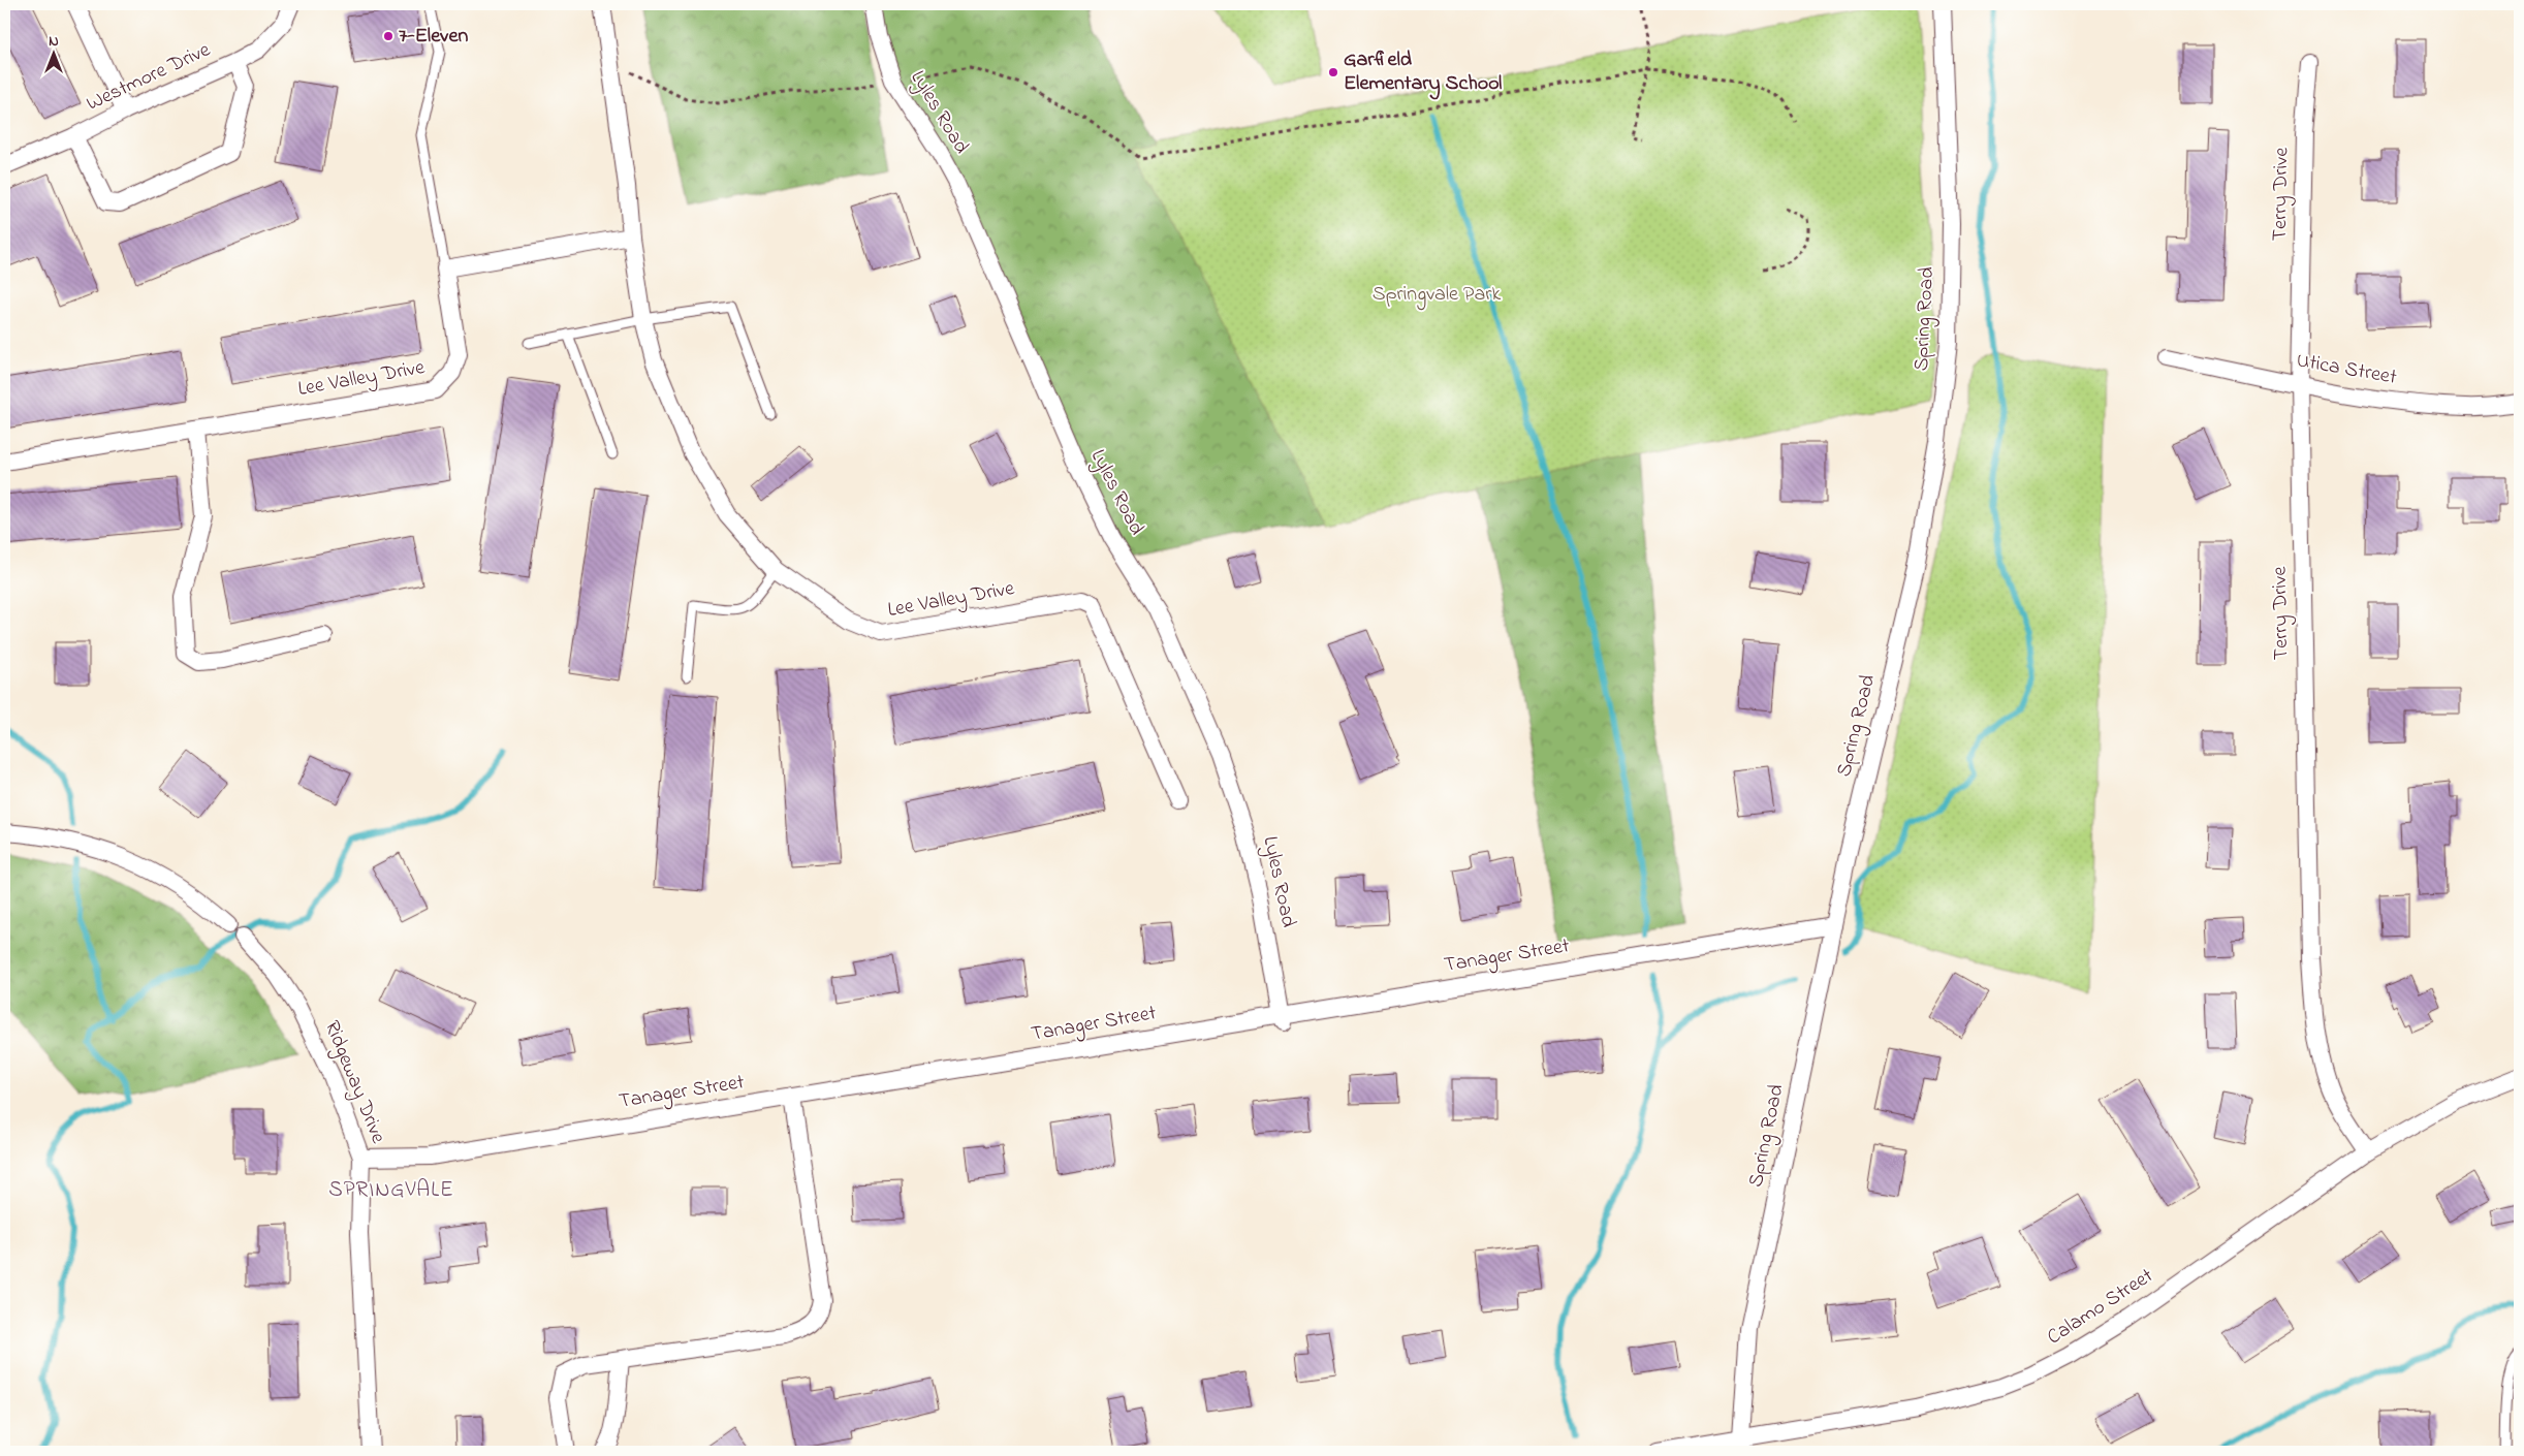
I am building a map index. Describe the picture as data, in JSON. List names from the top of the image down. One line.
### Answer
{"streets":{"street":["Westmore Drive","Lyles Road","Terry Drive","Spring Road","Utica Street","Lee Valley Drive","Tanager Street","Ridgeway Drive","Calamo Street"]},"crossings":[["Lyles Road","Tanager Street"],["Terry Drive","Utica Street"],["Terry Drive","Calamo Street"],["Spring Road","Tanager Street"],["Spring Road","Calamo Street"],["Tanager Street","Ridgeway Drive"]],"districts":["SPRINGVALE"],"parks":["Springvale Park"],"places":["7-Eleven","Garfield Elementary School"],"north":"top"}
